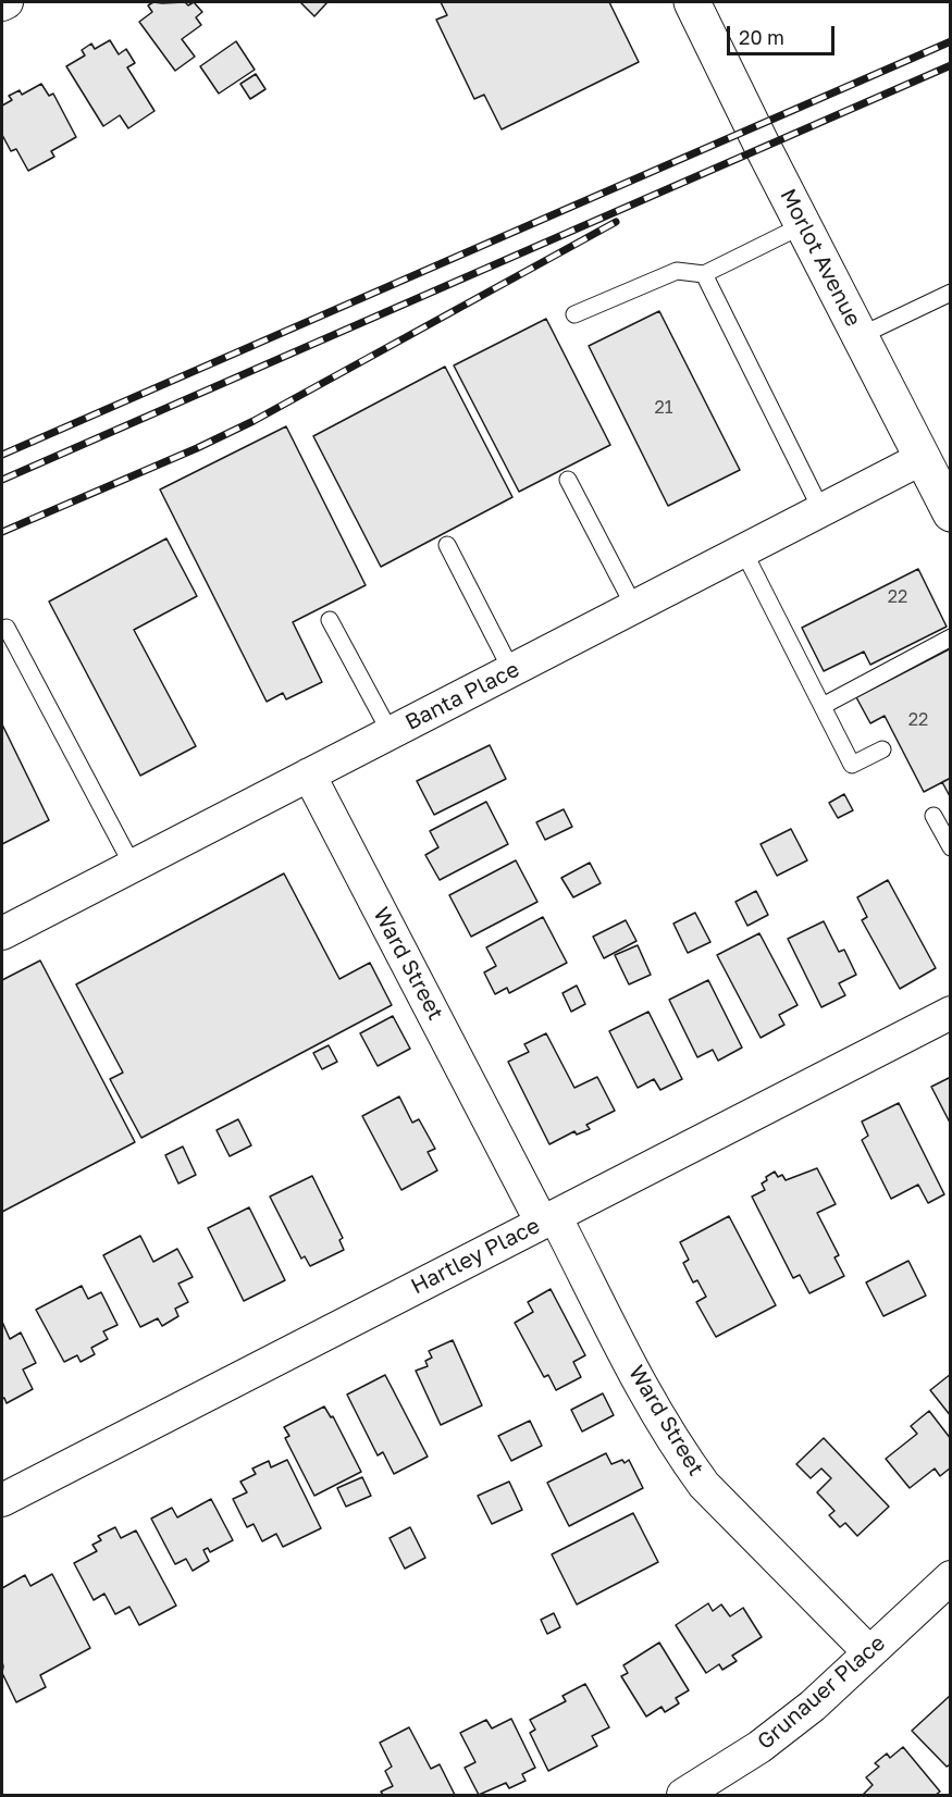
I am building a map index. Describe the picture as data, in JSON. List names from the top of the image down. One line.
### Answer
{"streets":{"street":["Morlot Avenue","Banta Place","Ward Street","Hartley Place","Grunauer Place"]},"crossings":[["Morlot Avenue","Banta Place"],["Banta Place","Ward Street"],["Ward Street","Hartley Place"],["Ward Street","Grunauer Place"]],"house_numbers":["21","22","22"],"scale_bar":"20 m"}
